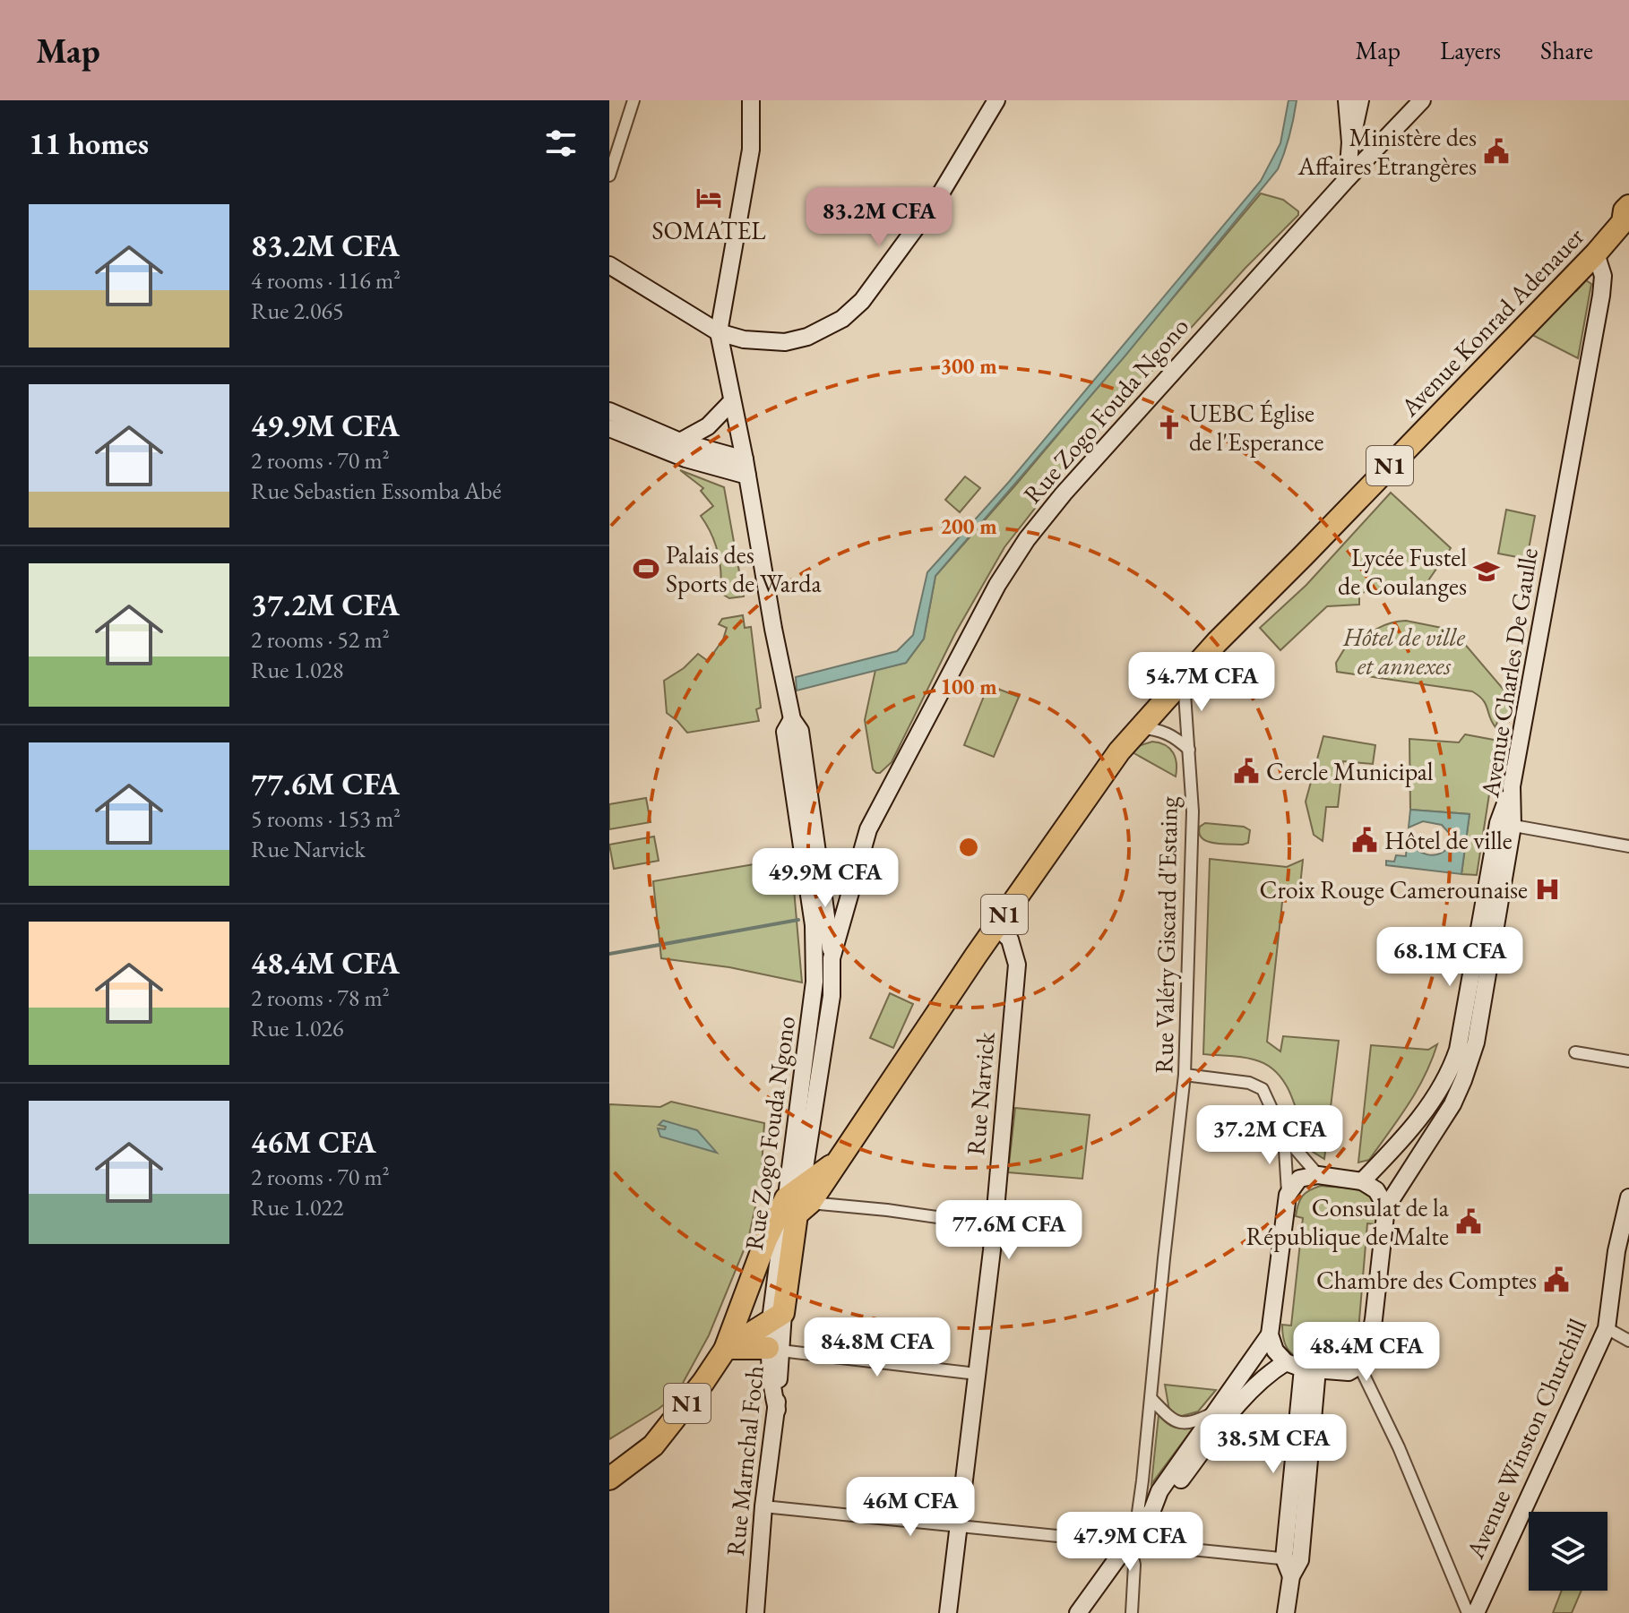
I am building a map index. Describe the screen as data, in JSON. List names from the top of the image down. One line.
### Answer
{"streets":{"highway":["Avenue Konrad Adenauer","N1"],"main road":["Rue Zogo Fouda Ngono","Avenue Charles De Gaulle","Rue Narvick","Avenue Winston Churchill","Rue Marnchal Foch"],"street":["Rue Valéry Giscard d'Estaing"]},"crossings":[["Avenue Konrad Adenauer","Rue Zogo Fouda Ngono"],["Avenue Konrad Adenauer","N1"],["Avenue Konrad Adenauer","Avenue Charles De Gaulle"],["Avenue Konrad Adenauer","Rue Valéry Giscard d'Estaing"],["Avenue Konrad Adenauer","Rue Narvick"],["Rue Zogo Fouda Ngono","N1"],["N1","Rue Marnchal Foch"]],"parks":["Hôtel de ville et annexes"],"places":{"public building":["Ministère des Affaires Etrangères","Cercle Municipal","Hôtel de ville","Consulat de la République de Malte","Chambre des Comptes"],"hotel":["SOMATEL"],"church":["UEBC Église de l'Esperance"],"sports":["Palais des Sports de Warda"],"school or university":["Lycée Fustel de Coulanges"],"hospital":["Croix Rouge Camerounaise"]},"page":{"header":"Map","nav":["Map","Layers","Share"],"heading":"11 homes","list":[{"name":"83.2M CFA","note":"4 rooms · 116 m² · Rue 2.065"},{"name":"49.9M CFA","note":"2 rooms · 70 m² · Rue Sebastien Essomba Abé"},{"name":"37.2M CFA","note":"2 rooms · 52 m² · Rue 1.028"},{"name":"77.6M CFA","note":"5 rooms · 153 m² · Rue Narvick"},{"name":"48.4M CFA","note":"2 rooms · 78 m² · Rue 1.026"},{"name":"46M CFA","note":"2 rooms · 70 m² · Rue 1.022"}],"price":["83.2M CFA","54.7M CFA","49.9M CFA","68.1M CFA","37.2M CFA","77.6M CFA","84.8M CFA","48.4M CFA","38.5M CFA","46M CFA","47.9M CFA"]},"rings":["300 m","200 m","100 m"]}
